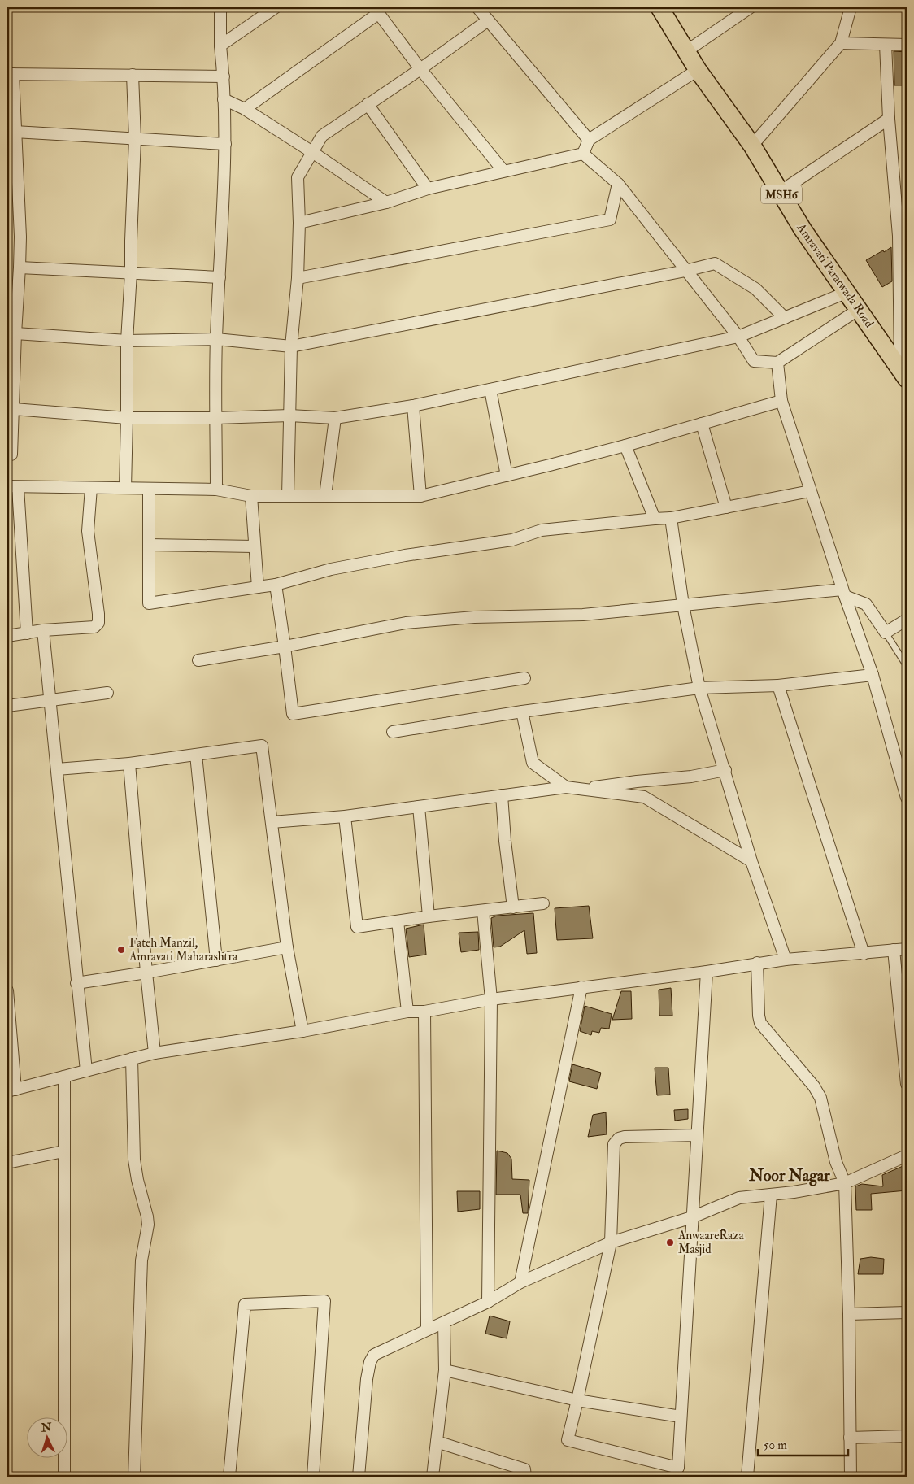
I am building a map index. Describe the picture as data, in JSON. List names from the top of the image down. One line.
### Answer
{"streets":{"main road":["MSH6","Amravati Paratwada Road"]},"districts":["Noor Nagar"],"places":["Fateh Manzil, Amravati Maharashtra","AnwaareRaza Masjid"],"scale_bar":"50 m","north":"top"}
